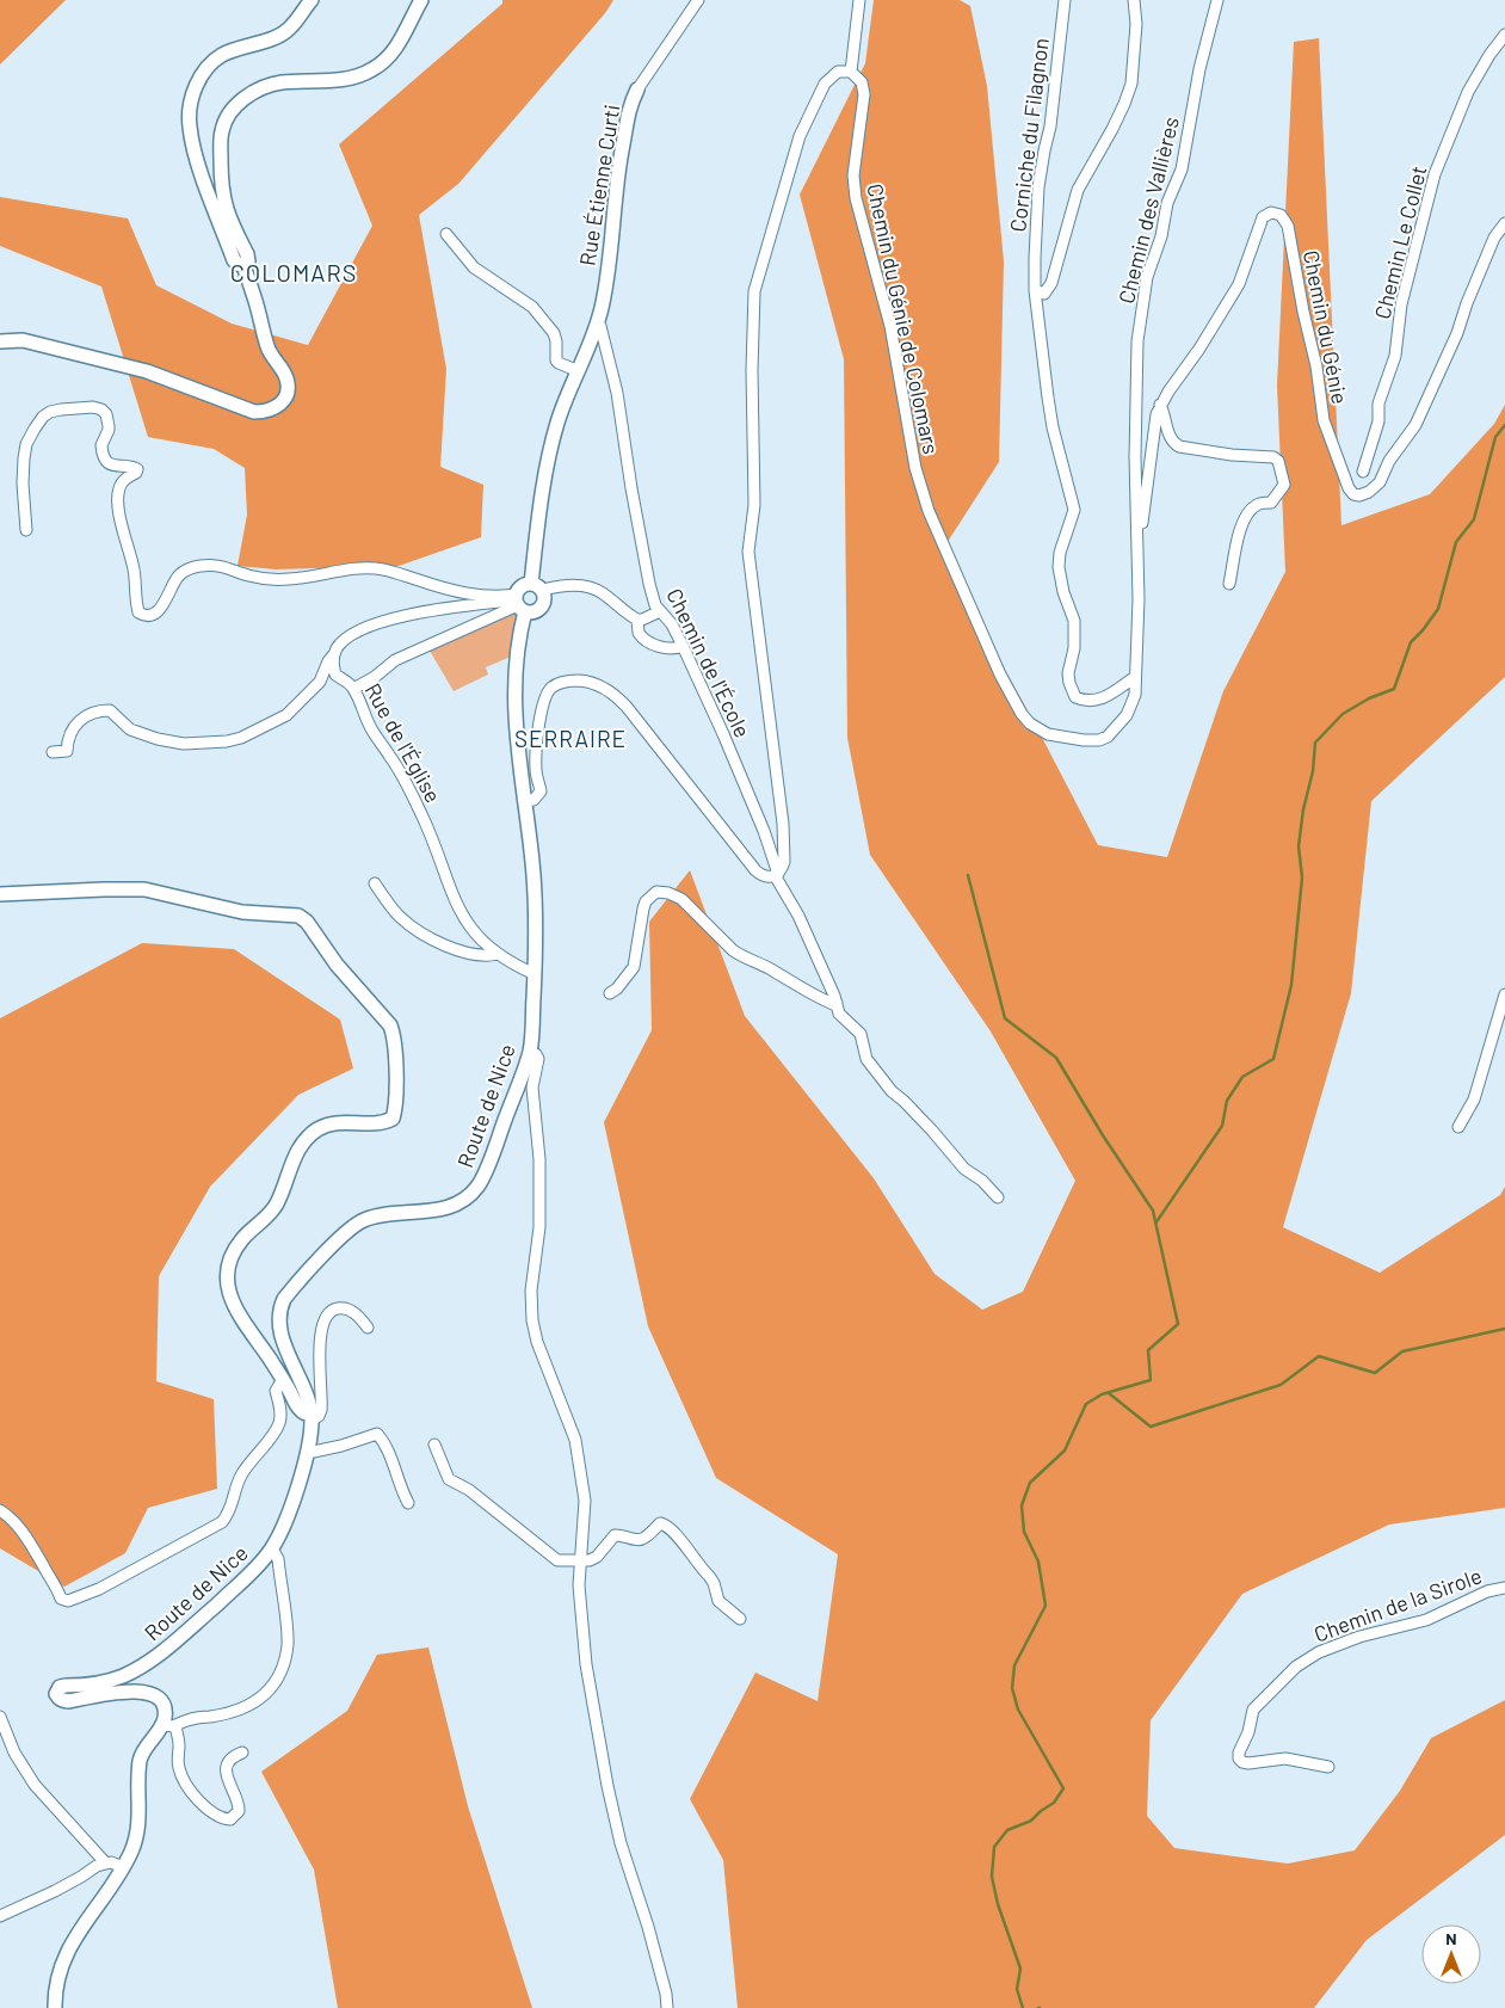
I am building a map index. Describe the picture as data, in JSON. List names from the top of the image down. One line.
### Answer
{"streets":{"main road":["Rue Étienne Curti","Route de Nice"],"street":["Corniche du Filagnon","Chemin des Vallières","Chemin Le Collet","Chemin du Génie de Colomars","Chemin du Génie","Chemin de l'École","Rue de l'Église","Chemin de la Sirole"]},"crossings":[["Corniche du Filagnon","Chemin du Génie de Colomars"],["Rue Étienne Curti","Chemin de l'École"],["Rue Étienne Curti","Route de Nice"],["Chemin des Vallières","Chemin du Génie de Colomars"],["Chemin des Vallières","Chemin du Génie"],["Chemin du Génie de Colomars","Chemin du Génie"],["Rue de l'Église","Route de Nice"]],"districts":["COLOMARS","SERRAIRE"],"north":"top"}
